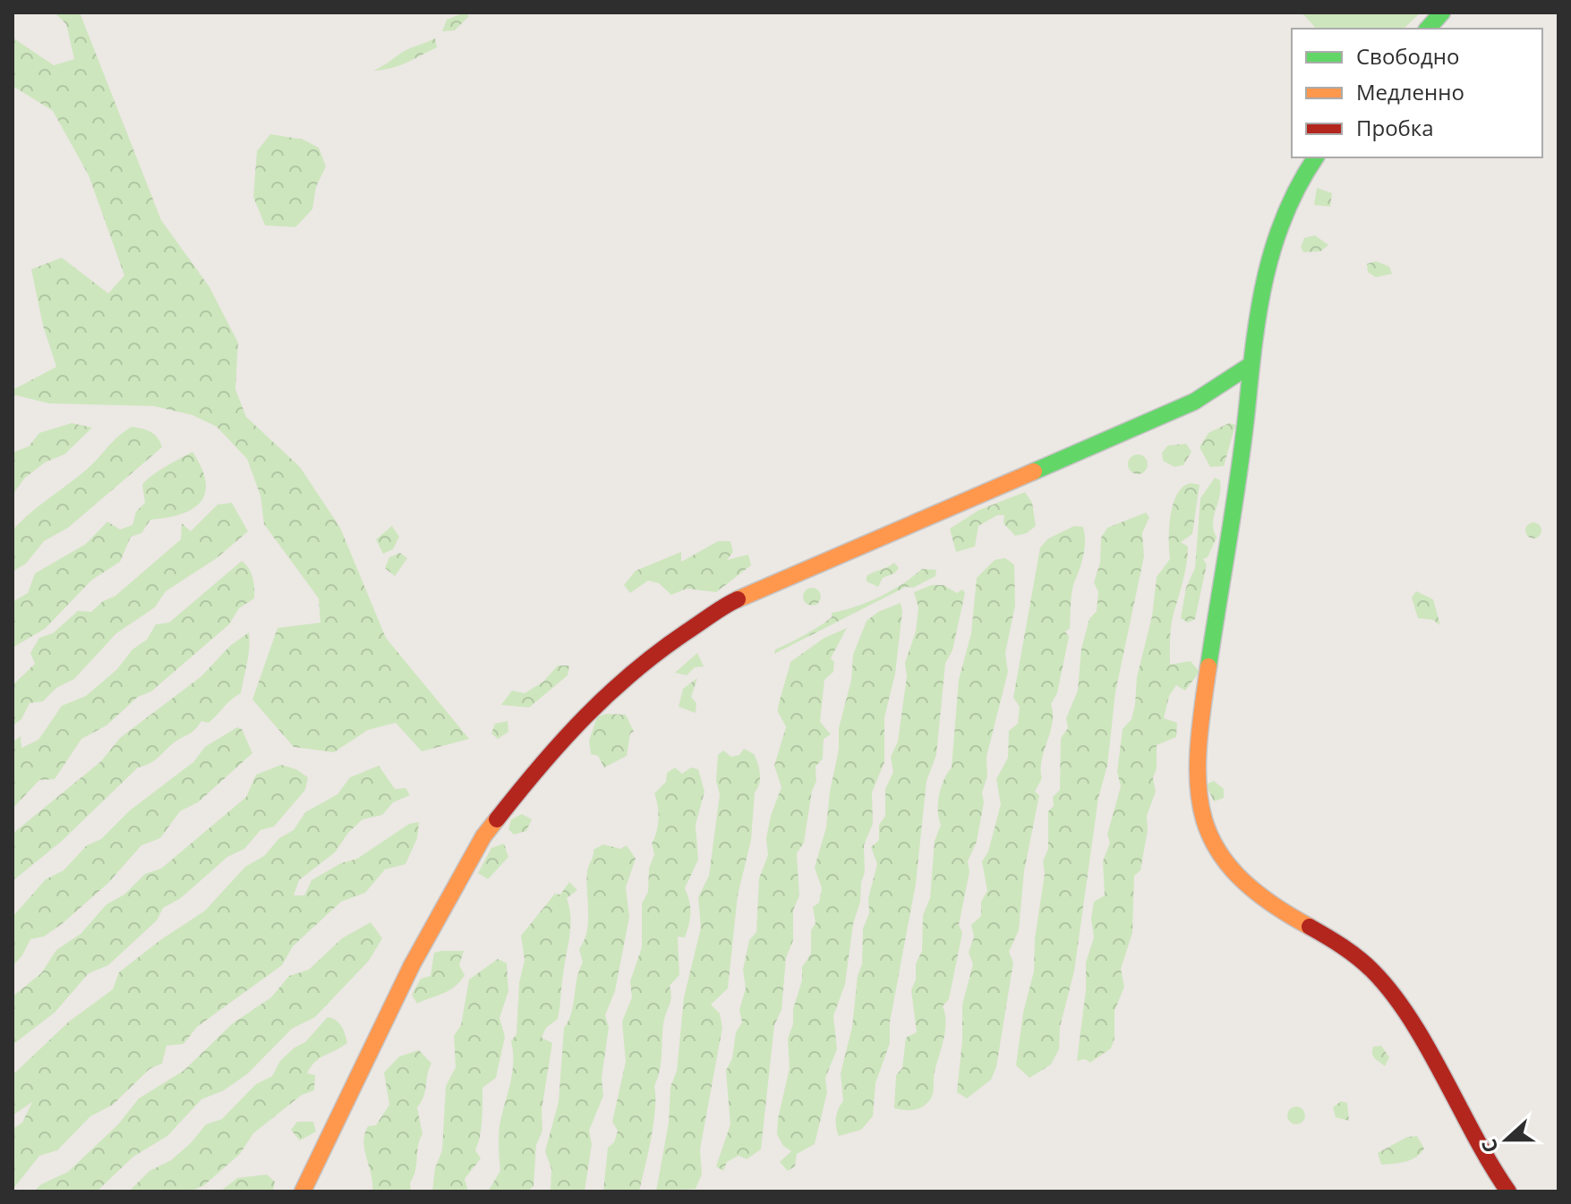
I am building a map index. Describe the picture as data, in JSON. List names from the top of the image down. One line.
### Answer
{"legend":["Свободно","Медленно","Пробка"],"north":"left"}
